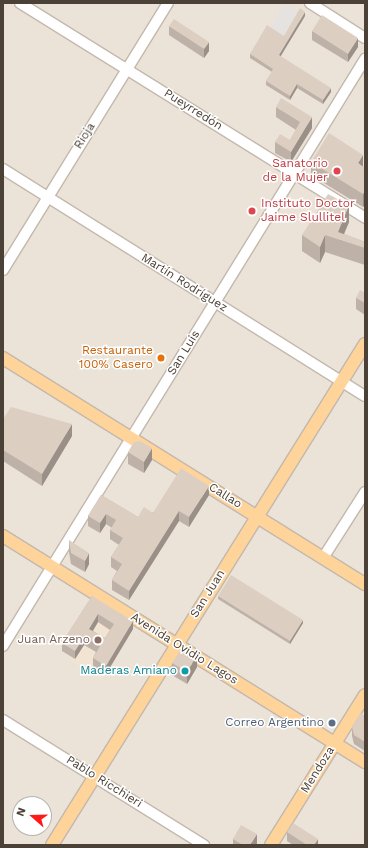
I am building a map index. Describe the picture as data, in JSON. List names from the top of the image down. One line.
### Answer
{"streets":{"main road":["Callao","San Juan","Avenida Ovidio Lagos","Mendoza"],"street":["Pueyrredón","Rioja","Martín Rodríguez","San Luis","Pablo Ricchieri"]},"crossings":[["Pueyrredón","Rioja"],["Pueyrredón","San Luis"],["Rioja","Martín Rodríguez"],["Martín Rodríguez","San Luis"],["Martín Rodríguez","San Juan"],["San Luis","Callao"],["San Luis","Avenida Ovidio Lagos"],["Callao","San Juan"],["San Juan","Avenida Ovidio Lagos"],["San Juan","Pablo Ricchieri"],["Avenida Ovidio Lagos","Mendoza"]],"places":["Sanatorio de la Mujer","Instituto Doctor Jaime Slullitel","Restaurante 100% Casero","Juan Arzeno","Maderas Amiano","Correo Argentino"],"north":"left"}
